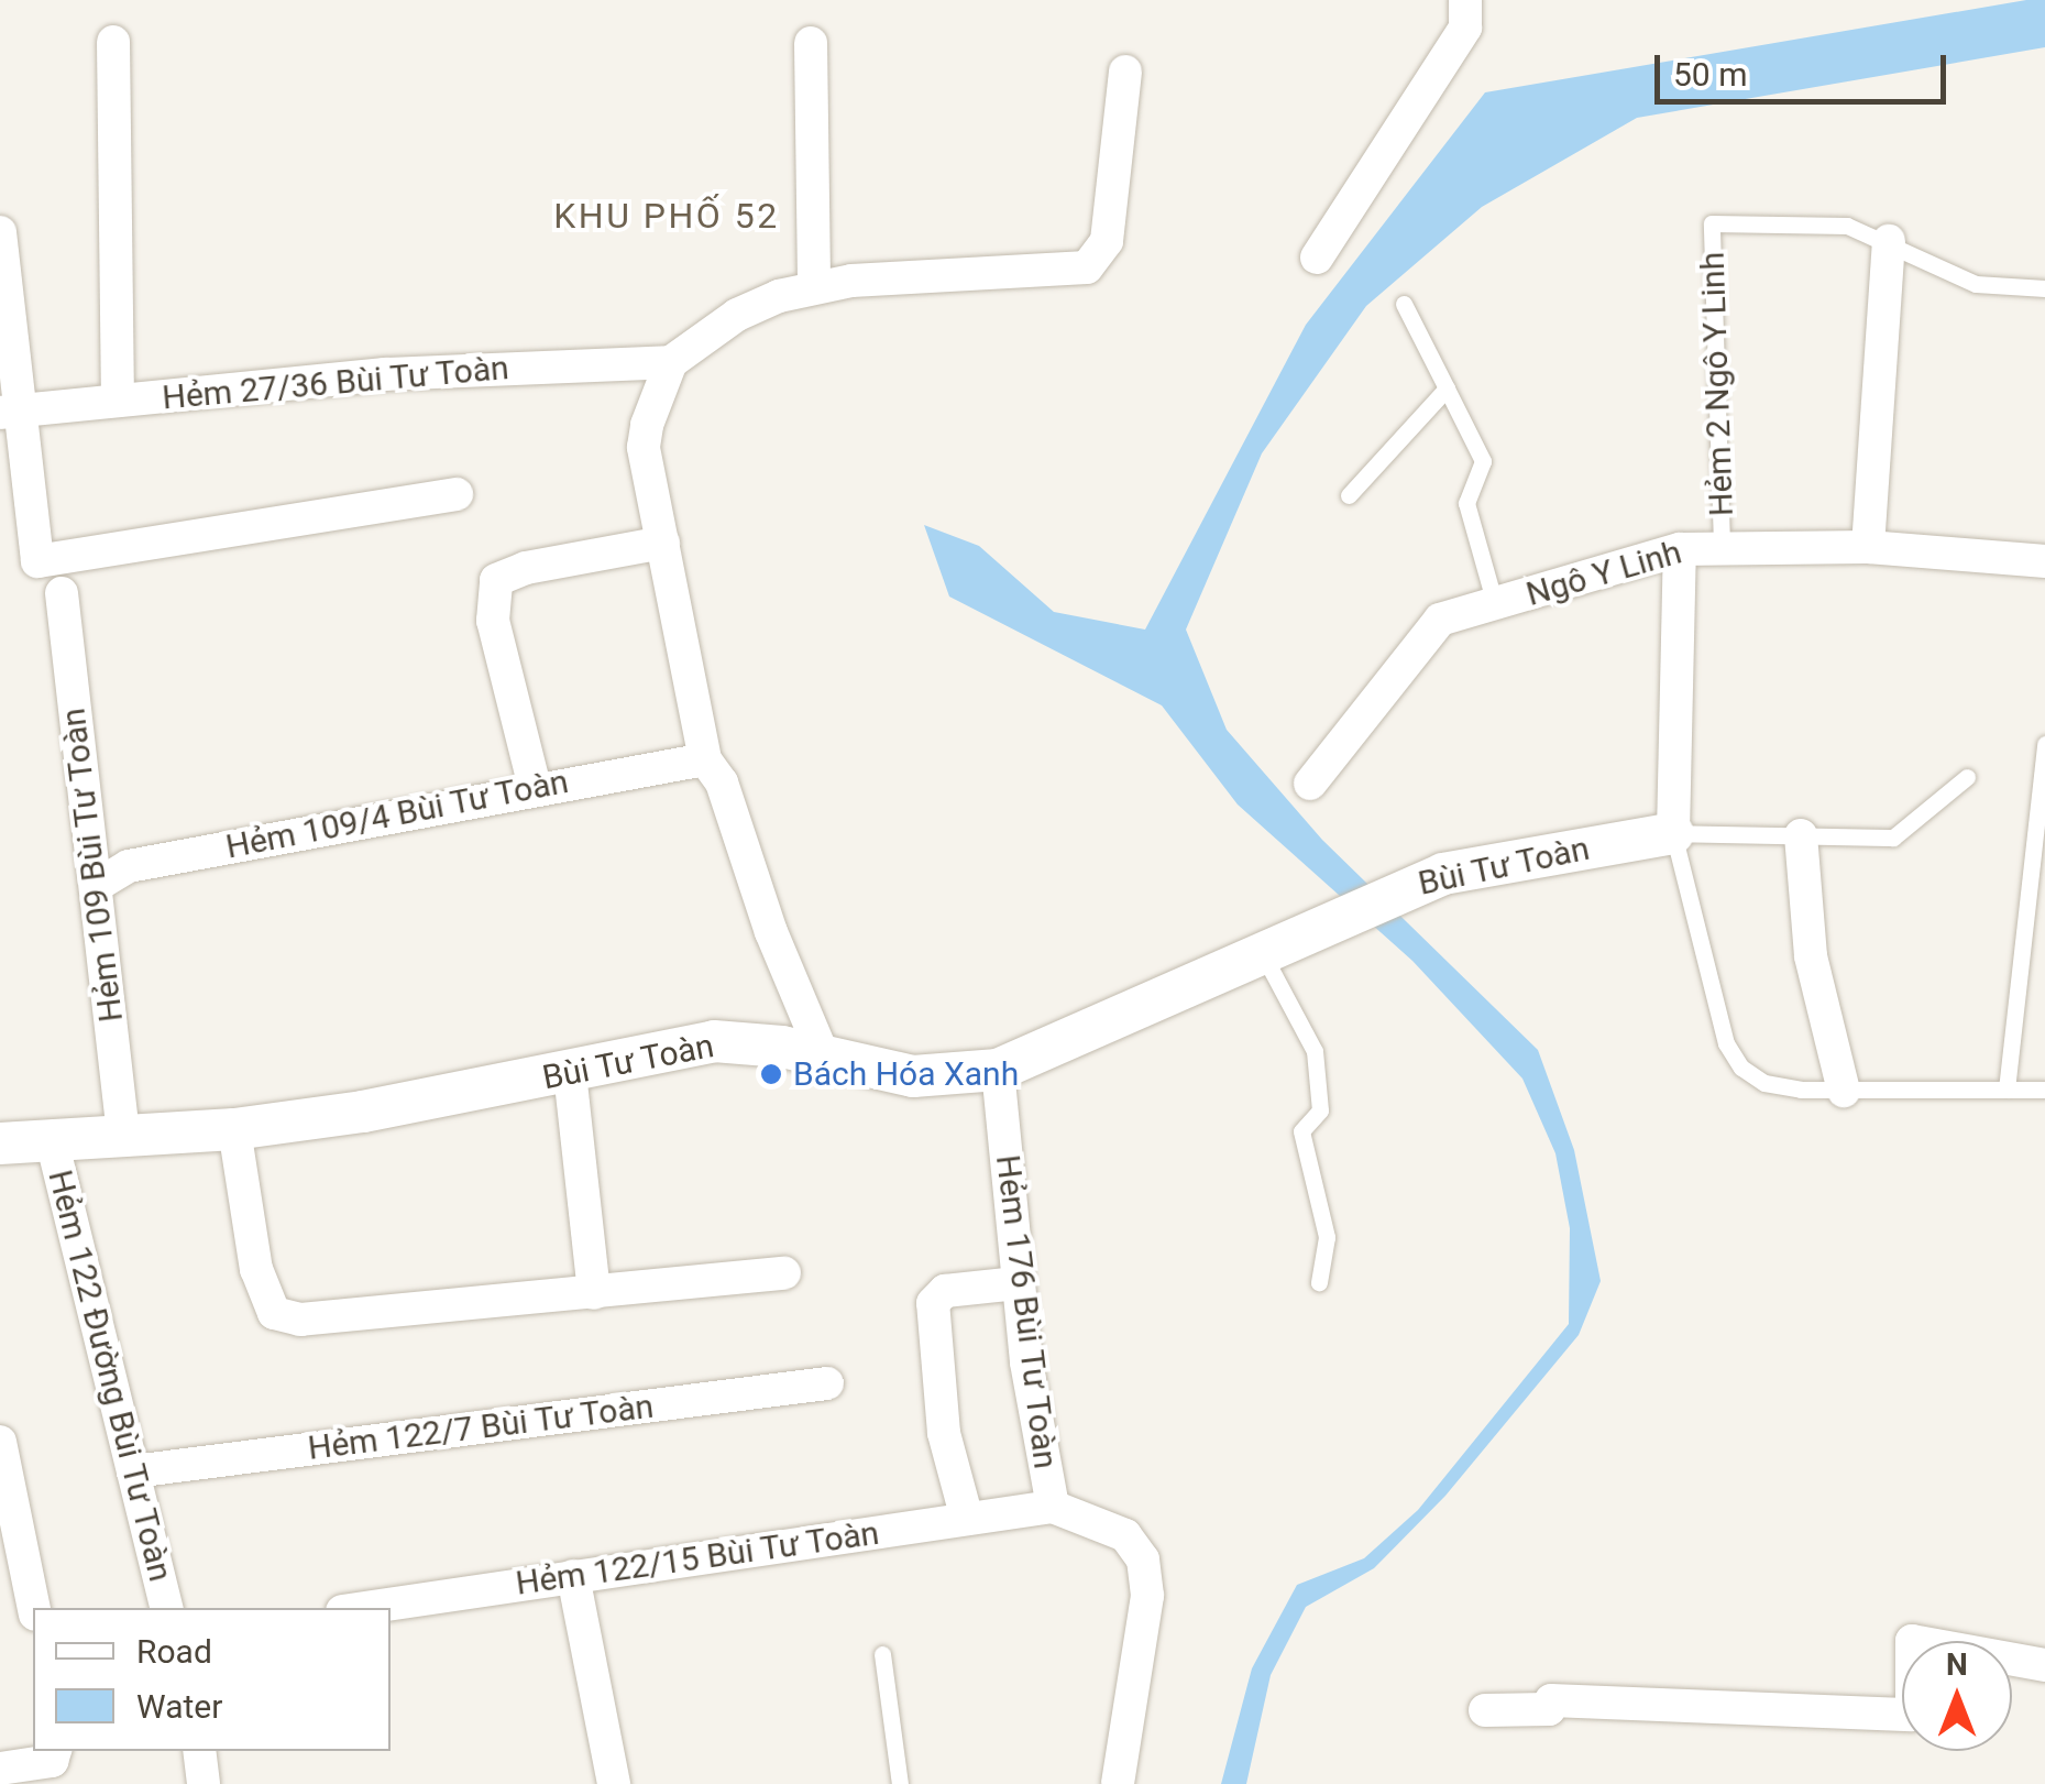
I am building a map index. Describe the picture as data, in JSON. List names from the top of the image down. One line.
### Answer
{"streets":{"street":["Hẻm 27/36 Bùi Tư Toàn","Ngô Y Linh","Hẻm 109/4 Bùi Tư Toàn","Hẻm 109 Bùi Tư Toàn","Bùi Tư Toàn","Hẻm 176 Bùi Tư Toàn","Hẻm 122 Đường Bùi Tư Toàn","Hẻm 122/7 Bùi Tư Toàn","Hẻm 122/15 Bùi Tư Toàn"],"lane":["Hẻm 2 Ngô Y Linh"]},"crossings":[["Hẻm 2 Ngô Y Linh","Ngô Y Linh"],["Hẻm 109/4 Bùi Tư Toàn","Hẻm 109 Bùi Tư Toàn"],["Hẻm 109 Bùi Tư Toàn","Bùi Tư Toàn"],["Bùi Tư Toàn","Hẻm 176 Bùi Tư Toàn"],["Bùi Tư Toàn","Hẻm 122 Đường Bùi Tư Toàn"],["Hẻm 176 Bùi Tư Toàn","Hẻm 122/15 Bùi Tư Toàn"],["Hẻm 122 Đường Bùi Tư Toàn","Hẻm 122/7 Bùi Tư Toàn"]],"districts":["KHU PHỐ 52"],"places":["Bách Hóa Xanh"],"legend":["Road","Water"],"scale_bar":"50 m","north":"top"}
